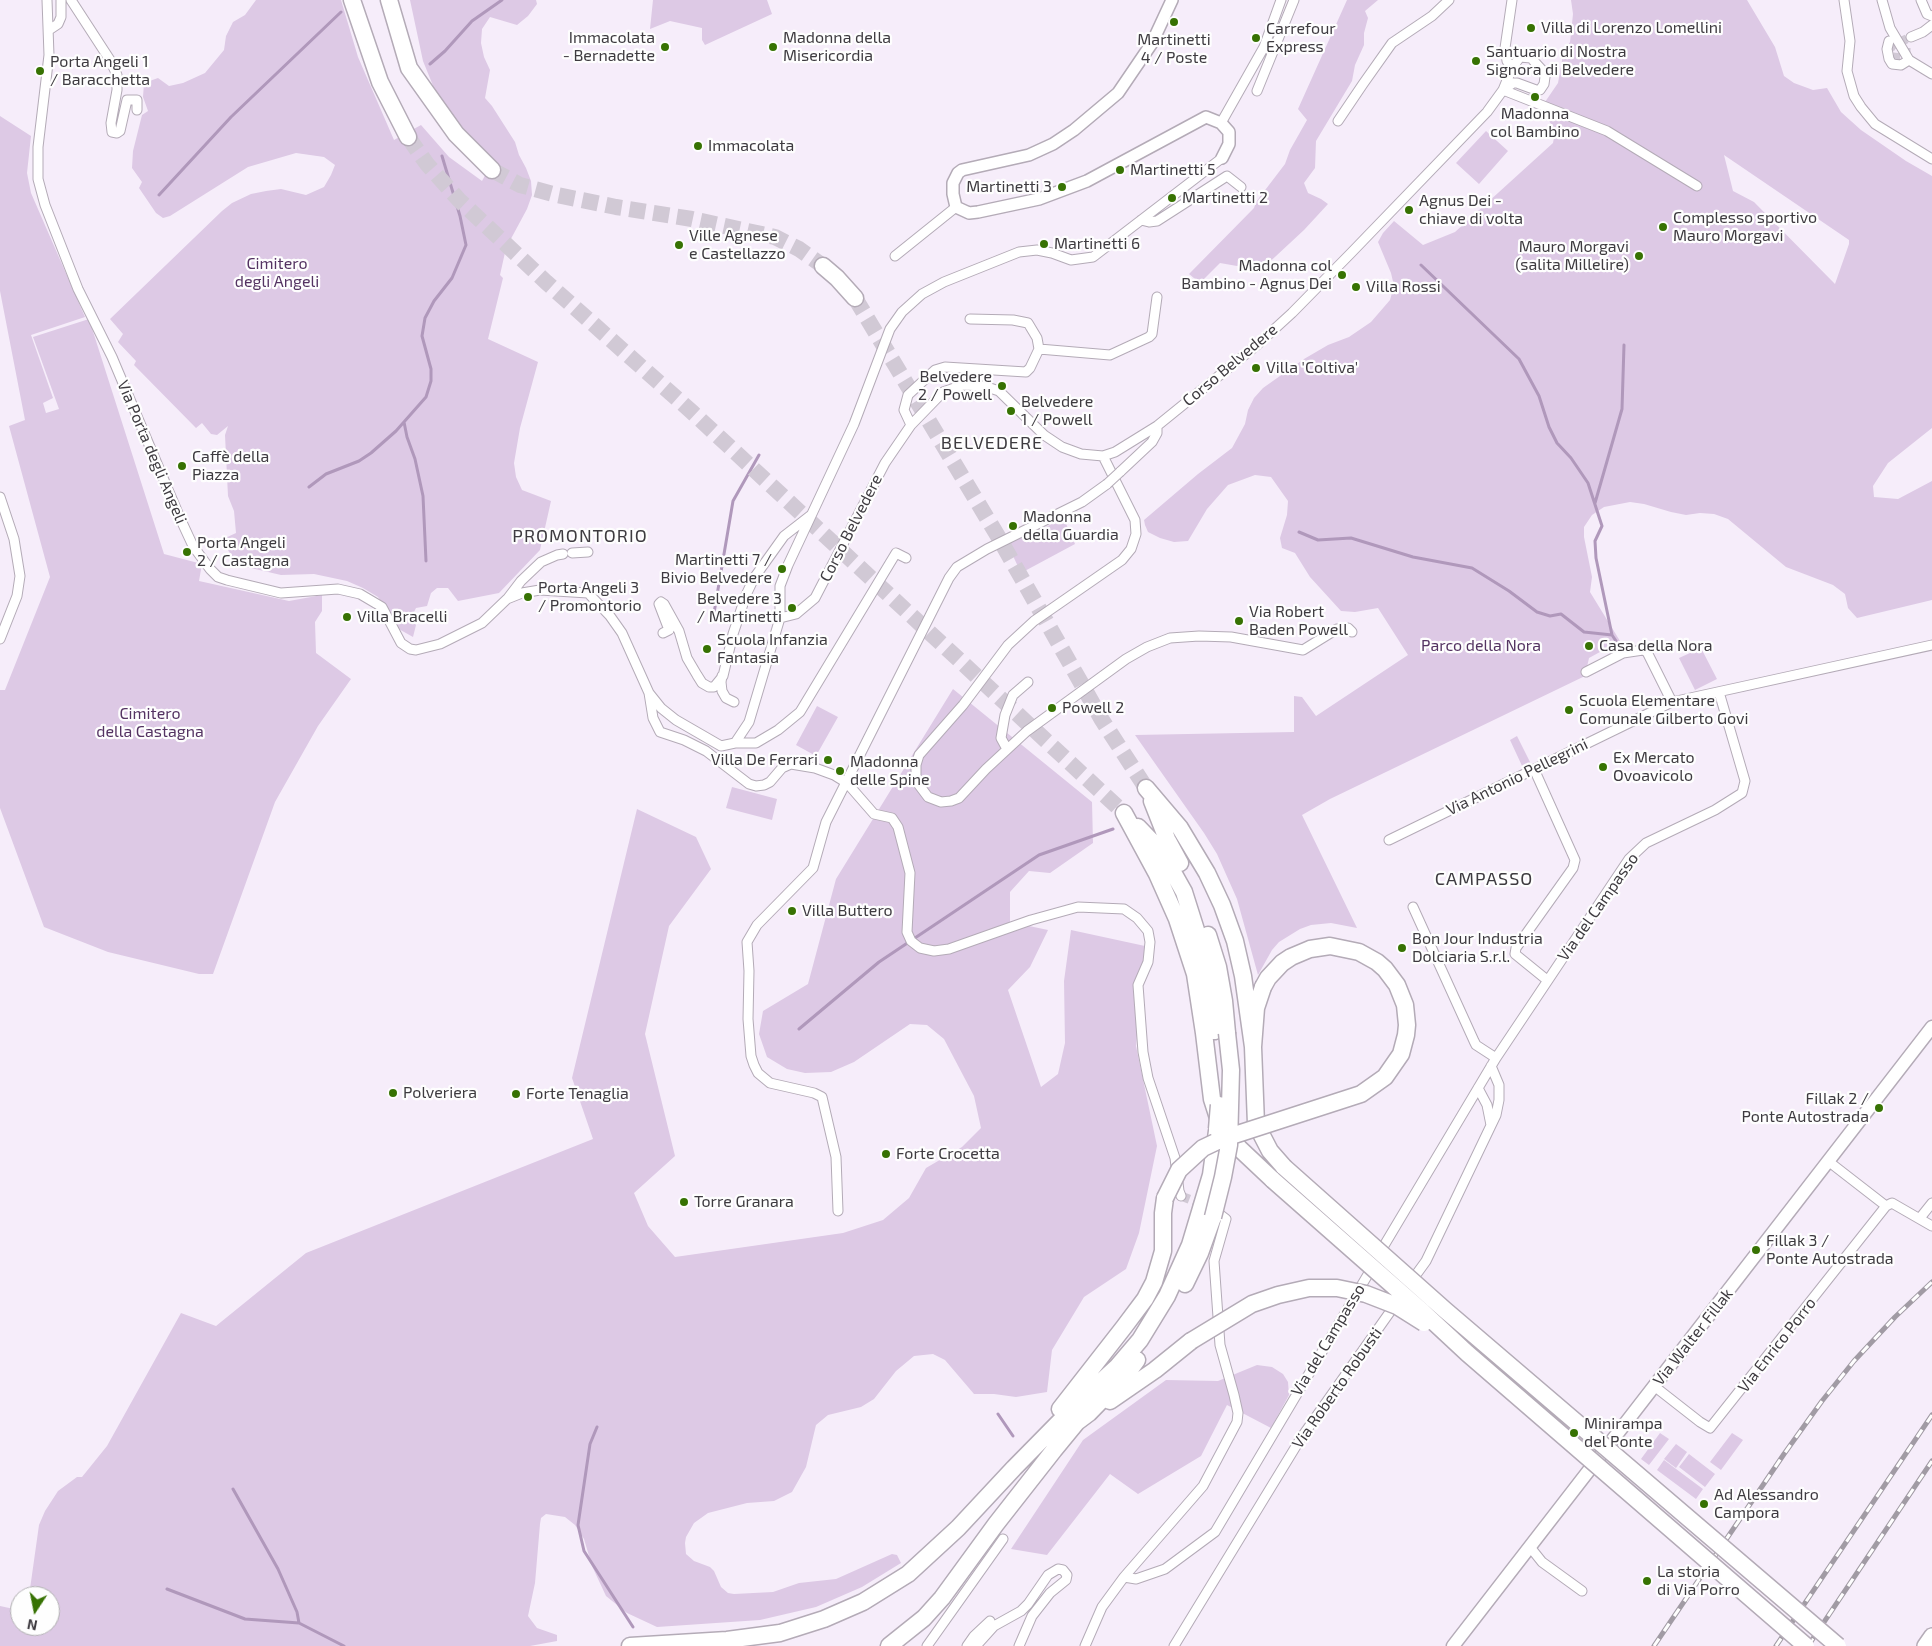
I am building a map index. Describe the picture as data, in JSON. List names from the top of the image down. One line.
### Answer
{"streets":{"main road":["Via Walter Fillak"],"street":["Corso Belvedere","Via Porta degli Angeli","Via Antonio Pellegrini","Via del Campasso","Via Enrico Porro","Via Roberto Robusti"]},"crossings":[["Via Antonio Pellegrini","Via del Campasso"],["Via del Campasso","Via Roberto Robusti"],["Via Walter Fillak","Via Enrico Porro"]],"districts":["BELVEDERE","PROMONTORIO","CAMPASSO"],"parks":["Cimitero degli Angeli","Parco della Nora","Cimitero della Castagna"],"places":["Martinetti 4 / Poste","Villa di Lorenzo Lomellini","Carrefour Express","Immacolata - Bernadette","Madonna della Misericordia","Santuario di Nostra Signora di Belvedere","Porta Angeli 1 / Baracchetta","Madonna col Bambino","Immacolata","Martinetti 5","Martinetti 3","Martinetti 2","Agnus Dei - chiave di volta","Complesso sportivo Mauro Morgavi","Martinetti 6","Ville Agnese e Castellazzo","Mauro Morgavi (salita Millelire)","Madonna col Bambino - Agnus Dei","Villa Rossi","Villa 'Coltiva'","Belvedere 2 / Powell","Belvedere 1 / Powell","Caffè della Piazza","Madonna della Guardia","Porta Angeli 2 / Castagna","Martinetti 7 / Bivio Belvedere","Porta Angeli 3 / Promontorio","Belvedere 3 / Martinetti","Villa Bracelli","Via Robert Baden Powell","Casa della Nora","Scuola Infanzia Fantasia","Powell 2","Scuola Elementare Comunale Gilberto Govi","Villa De Ferrari","Ex Mercato Ovoavicolo","Madonna delle Spine","Villa Buttero","Bon Jour Industria Dolciaria S.r.l.","Polveriera","Forte Tenaglia","Fillak 2 / Ponte Autostrada","Forte Crocetta","Torre Granara","Fillak 3 / Ponte Autostrada","Minirampa del Ponte","Ad Alessandro Campora","La storia di Via Porro"],"north":"bottom"}
